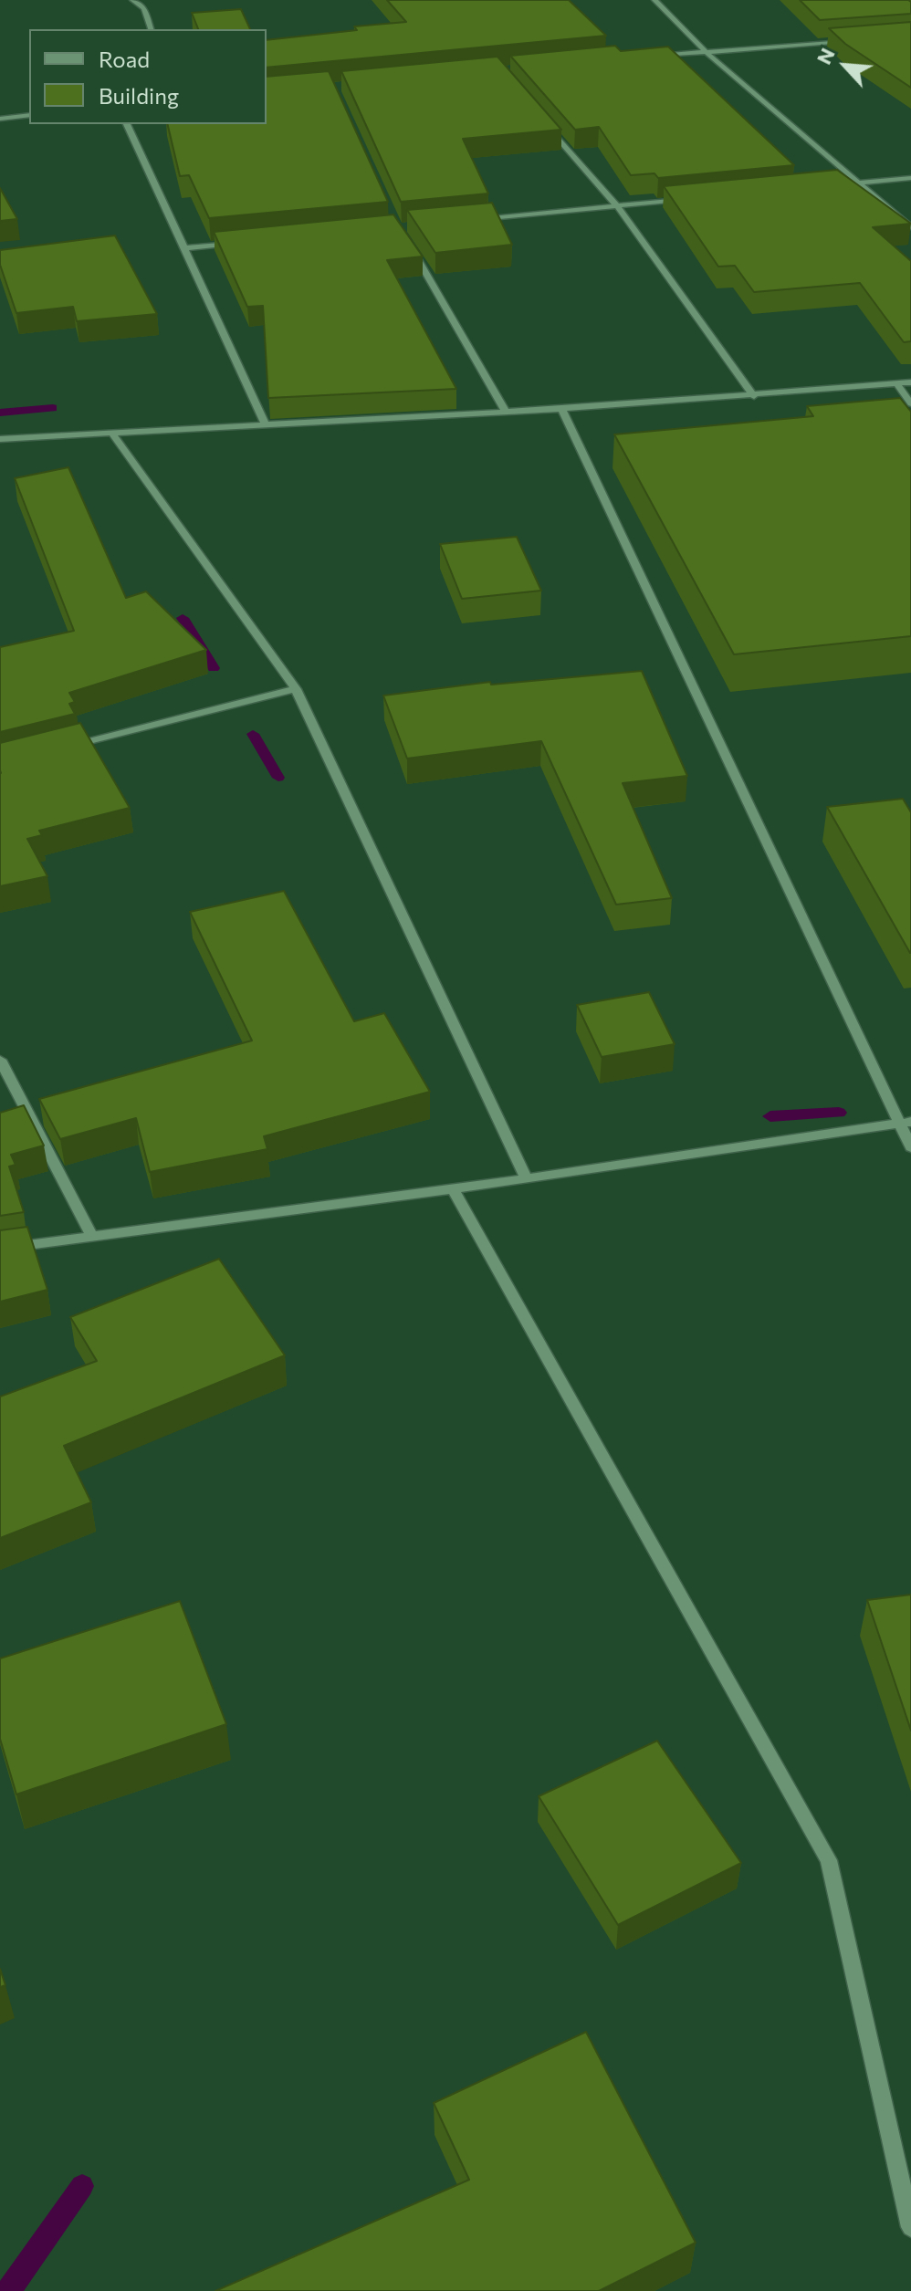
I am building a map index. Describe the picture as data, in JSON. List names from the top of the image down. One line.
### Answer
{"legend":["Road","Building"],"north":"top left"}
